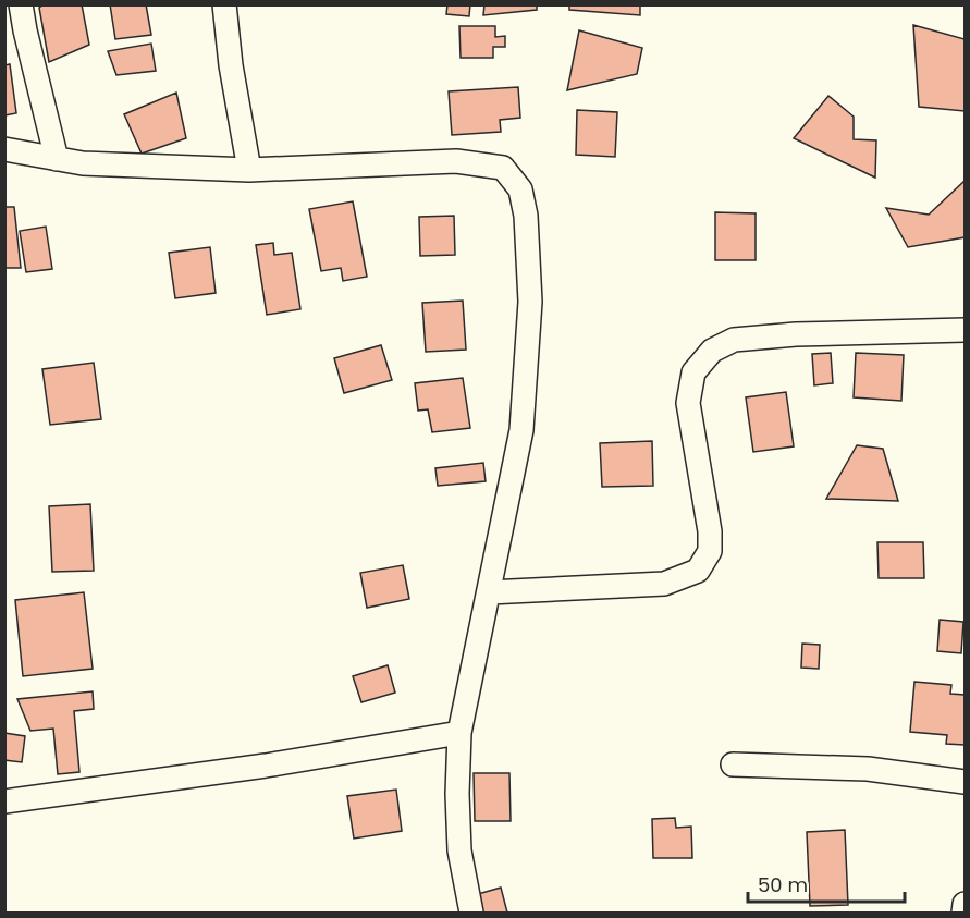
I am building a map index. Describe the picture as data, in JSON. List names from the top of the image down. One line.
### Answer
{"scale_bar":"50 m"}
